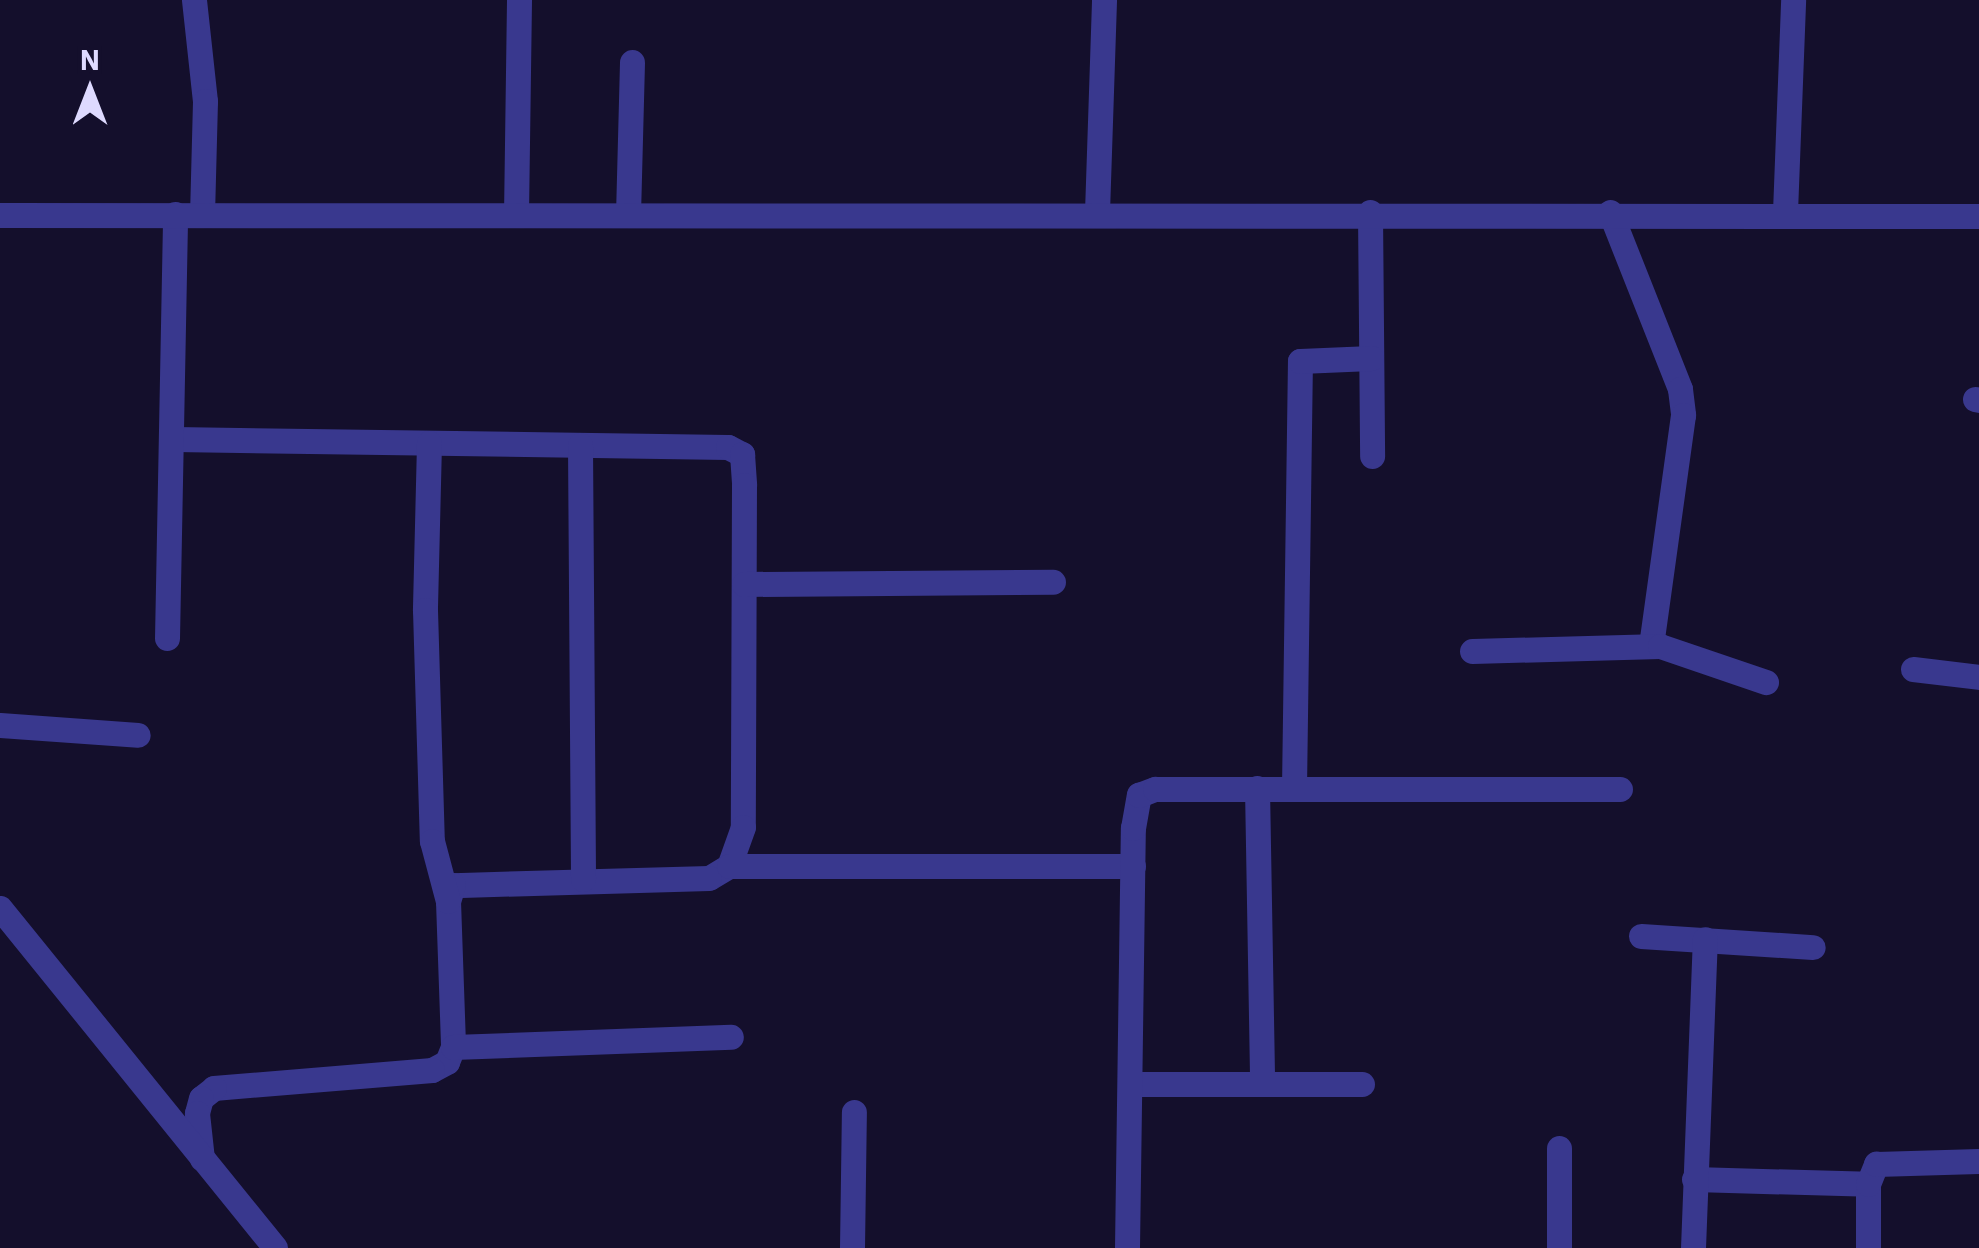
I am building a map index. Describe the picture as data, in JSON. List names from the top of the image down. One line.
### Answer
{"north":"top"}
